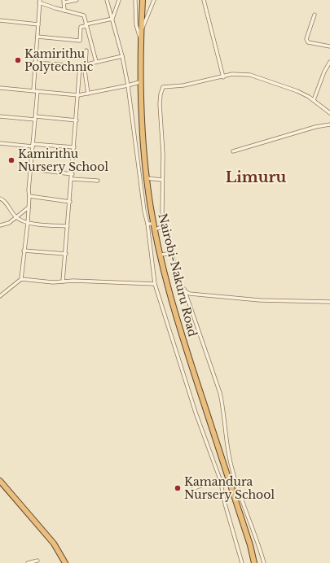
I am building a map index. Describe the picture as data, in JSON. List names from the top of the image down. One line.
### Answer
{"streets":{"highway":["Nairobi-Nakuru Road"]},"districts":["Limuru"],"places":["Kamirithu Polytechnic","Kamirithu Nursery School","Kamandura Nursery School"]}
